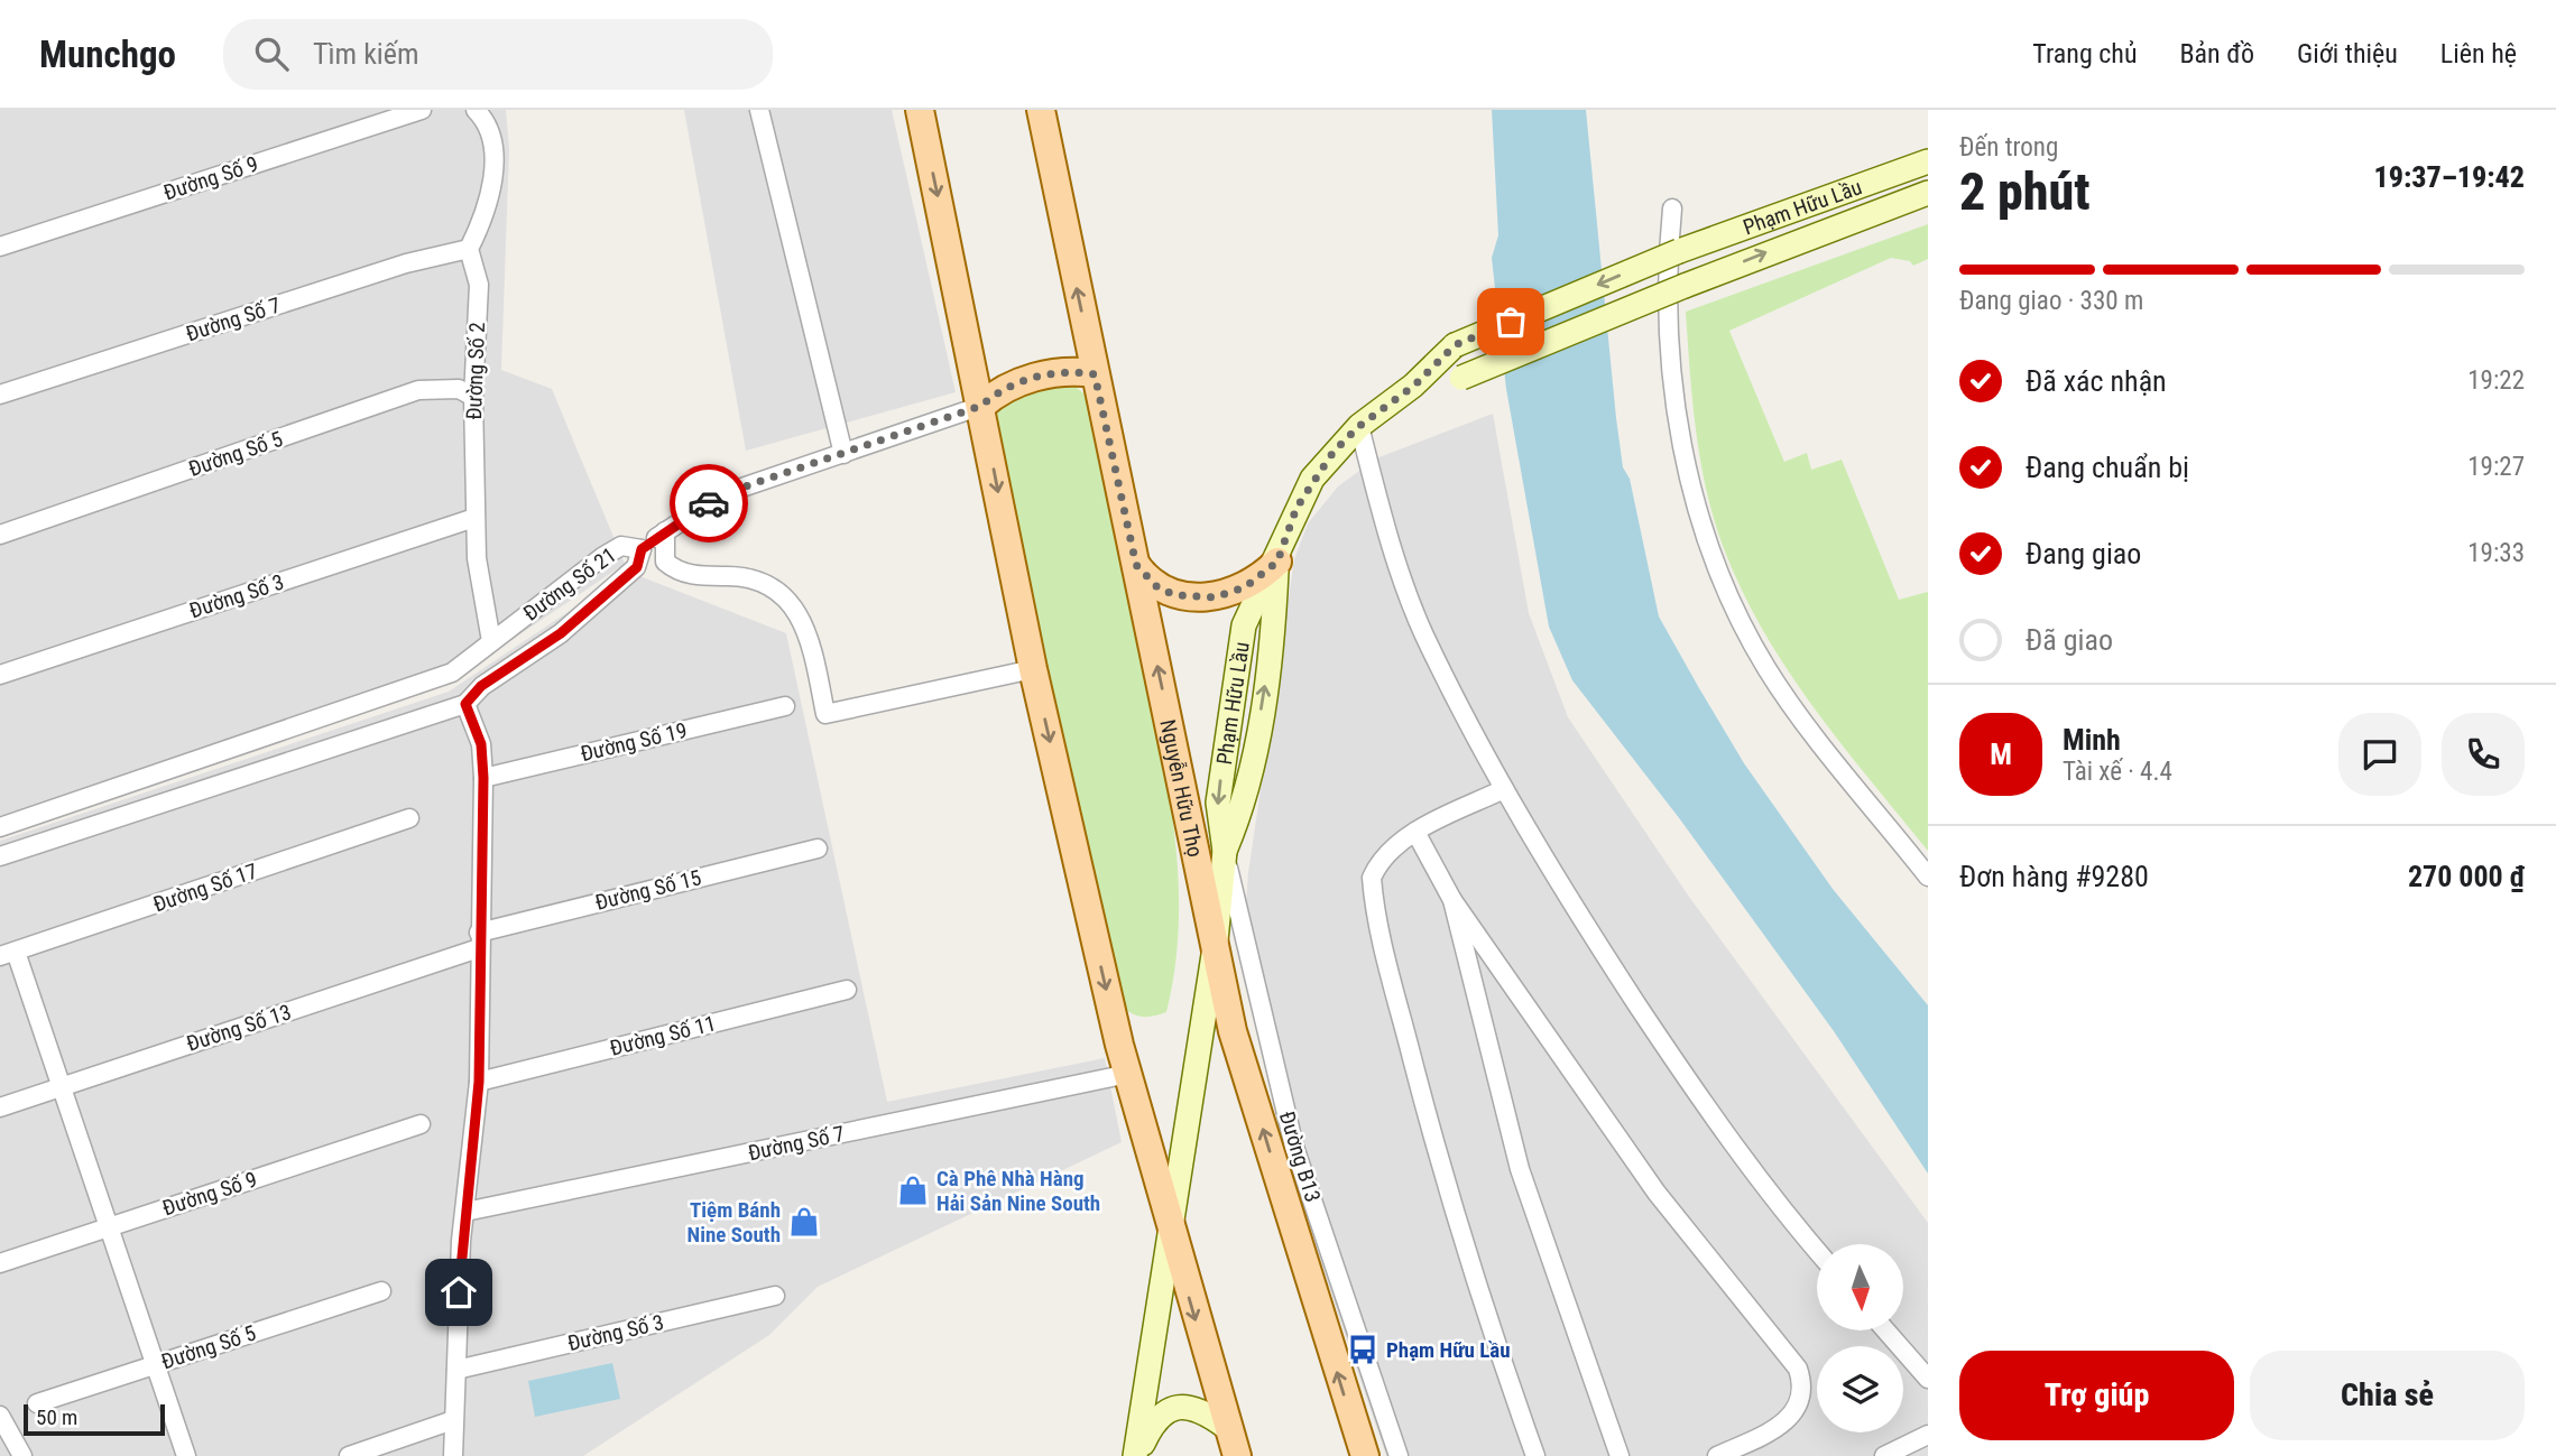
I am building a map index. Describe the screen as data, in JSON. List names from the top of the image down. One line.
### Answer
{"streets":{"main road":["Phạm Hữu Lầu","Nguyễn Hữu Thọ"],"street":["Đường Số 9","Đường Số 7","Đường Số 2","Đường Số 5","Đường Số 21","Đường Số 3","Đường Số 19","Đường Số 17","Đường Số 15","Đường Số 13","Đường Số 11","Đường B13"]},"crossings":[["Phạm Hữu Lầu","Nguyễn Hữu Thọ"],["Phạm Hữu Lầu","Đường B13"],["Đường Số 7","Đường Số 2"],["Đường Số 2","Đường Số 5"],["Đường Số 2","Đường Số 21"],["Đường Số 2","Đường Số 3"],["Đường Số 15","Đường Số 13"]],"places":{"shop":["Cà Phê Nhà Hàng Hải Sản Nine South","Tiệm Bánh Nine South"],"bus stop":["Phạm Hữu Lầu"]},"scale_bar":"50 m","north":"bottom","page":{"header":"Munchgo","search":"Tìm kiếm","nav":["Trang chủ","Bản đồ","Giới thiệu","Liên hệ"],"heading":["2 phút","Đến trong","19:37–19:42"],"panel":["Minh","Tài xế · 4.4","Đơn hàng #9280","270 000 ₫"],"bar":"Đang giao · 330 m","list":[["Đã xác nhận","19:22"],["Đang chuẩn bị","19:27"],["Đang giao","19:33"],"Đã giao"],"round":"M","buttons":["Trợ giúp","Chia sẻ"],"scale":"50 m"}}
